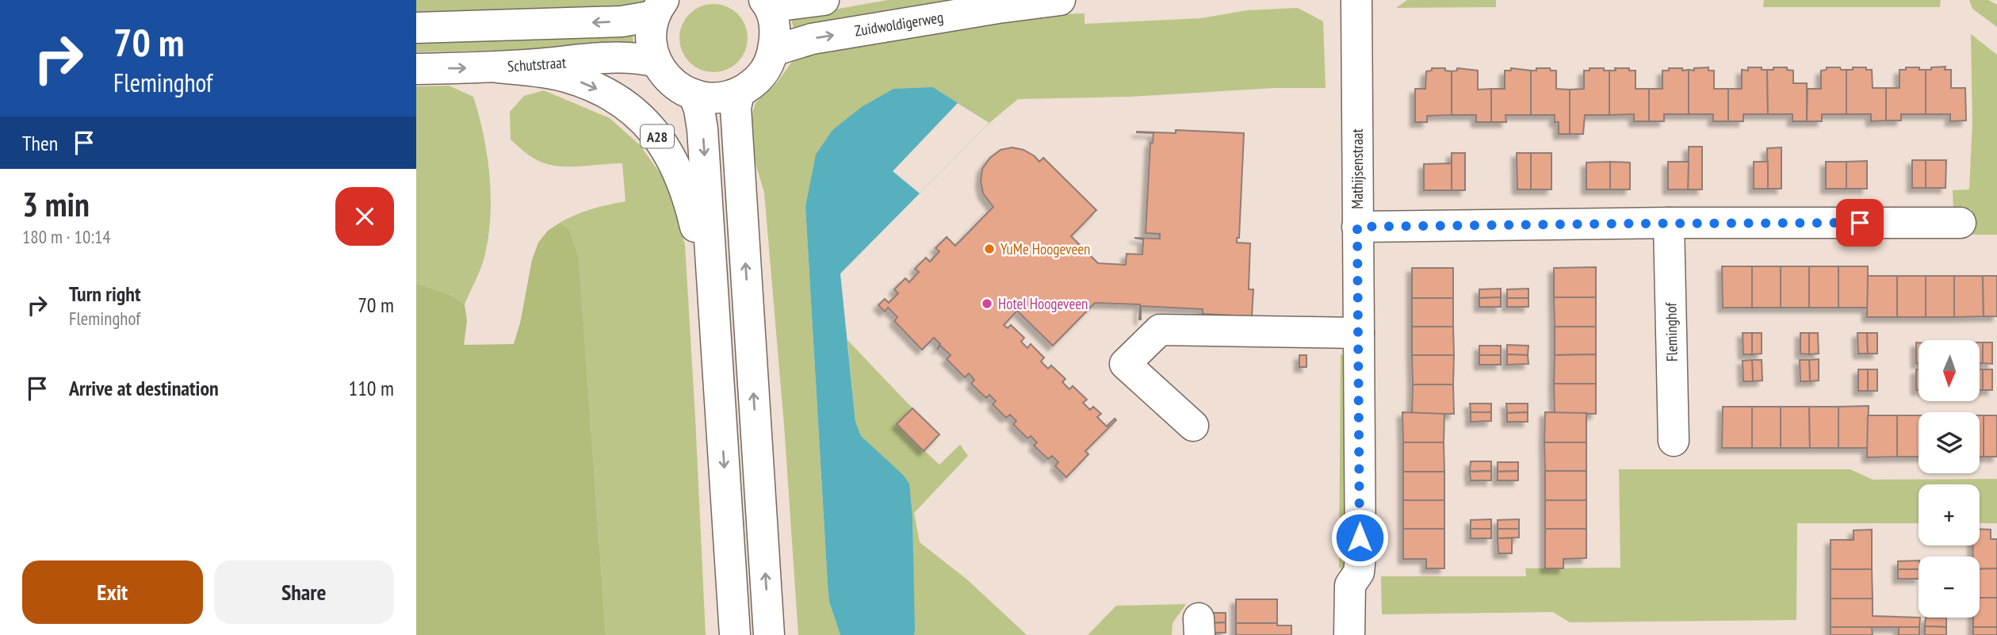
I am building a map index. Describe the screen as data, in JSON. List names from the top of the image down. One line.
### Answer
{"streets":{"main road":["Zuidwoldigerweg","Schutstraat","A28","Mathijsenstraat","Fleminghof"]},"crossings":[["Schutstraat","A28"]],"one_way":["Zuidwoldigerweg"],"places":["YuMe Hoogeveen","Hotel Hoogeveen"],"north":"bottom","page":{"turn":["70 m","Fleminghof"],"then":"Then","heading":["3 min","180 m · 10:14"],"list":[{"name":"Turn right","note":"Fleminghof","value":"70 m"},{"name":"Arrive at destination","value":"110 m"}],"map_buttons":["+","−"],"buttons":["Exit","Share"]}}
